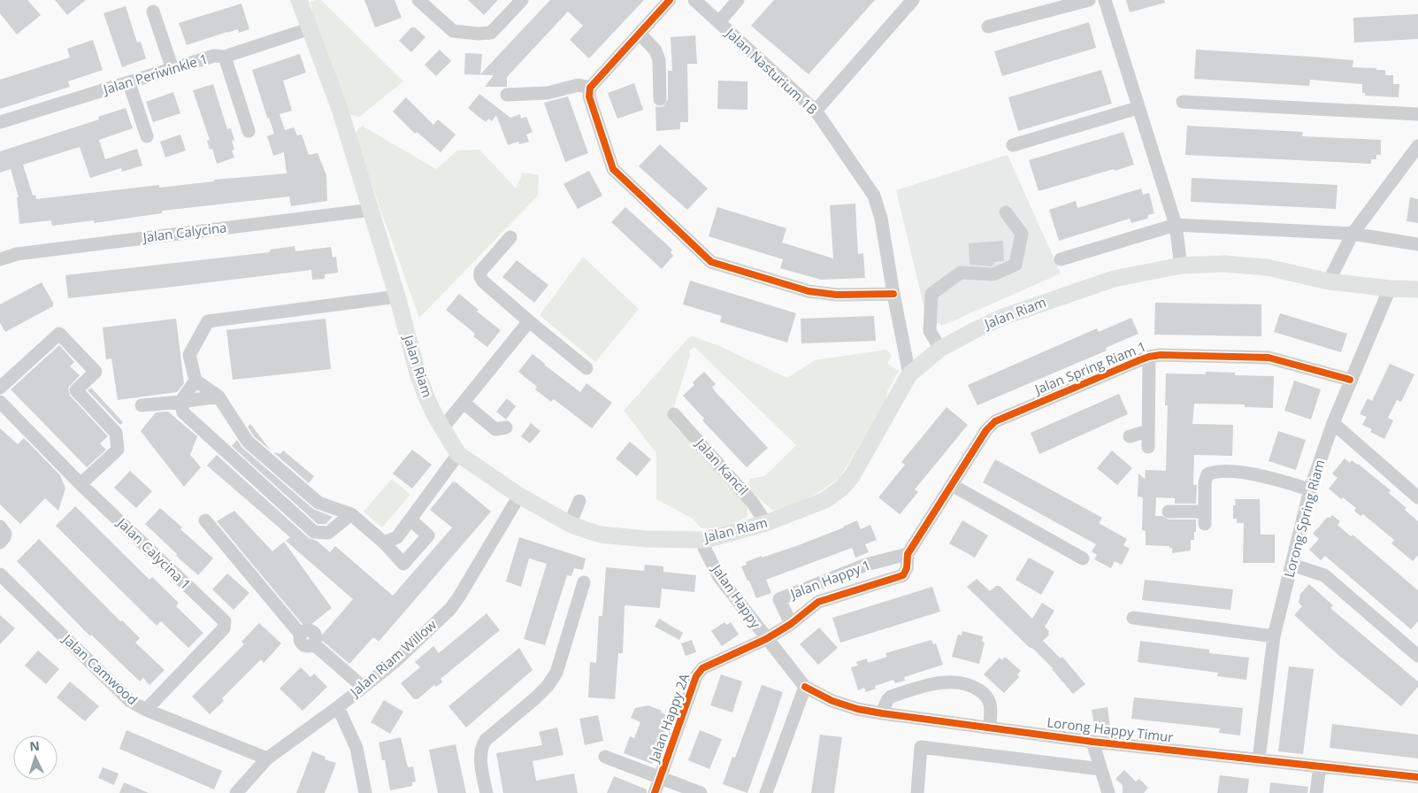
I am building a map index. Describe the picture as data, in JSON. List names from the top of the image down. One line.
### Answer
{"streets":{"main road":["Jalan Riam"],"street":["Jalan Nasturium 1B","Jalan Periwinkle 1","Jalan Calycina","Jalan Spring Riam 1","Jalan Kancil","Lorong Spring Riam","Jalan Calycina 1","Jalan Happy 1","Jalan Happy","Jalan Riam Willow","Jalan Camwood","Jalan Happy 2A","Lorong Happy Timur"]},"crossings":[["Jalan Nasturium 1B","Jalan Riam"],["Jalan Periwinkle 1","Jalan Riam"],["Jalan Calycina","Jalan Riam"],["Jalan Riam","Jalan Kancil"],["Jalan Riam","Lorong Spring Riam"],["Jalan Riam","Jalan Happy"],["Jalan Riam","Jalan Riam Willow"],["Jalan Spring Riam 1","Lorong Spring Riam"],["Jalan Spring Riam 1","Jalan Happy 1"],["Lorong Spring Riam","Lorong Happy Timur"],["Jalan Calycina 1","Jalan Camwood"],["Jalan Happy 1","Jalan Happy"],["Jalan Happy 1","Jalan Happy 2A"],["Jalan Happy","Jalan Happy 2A"],["Jalan Happy","Lorong Happy Timur"],["Jalan Riam Willow","Jalan Camwood"]],"north":"top"}
